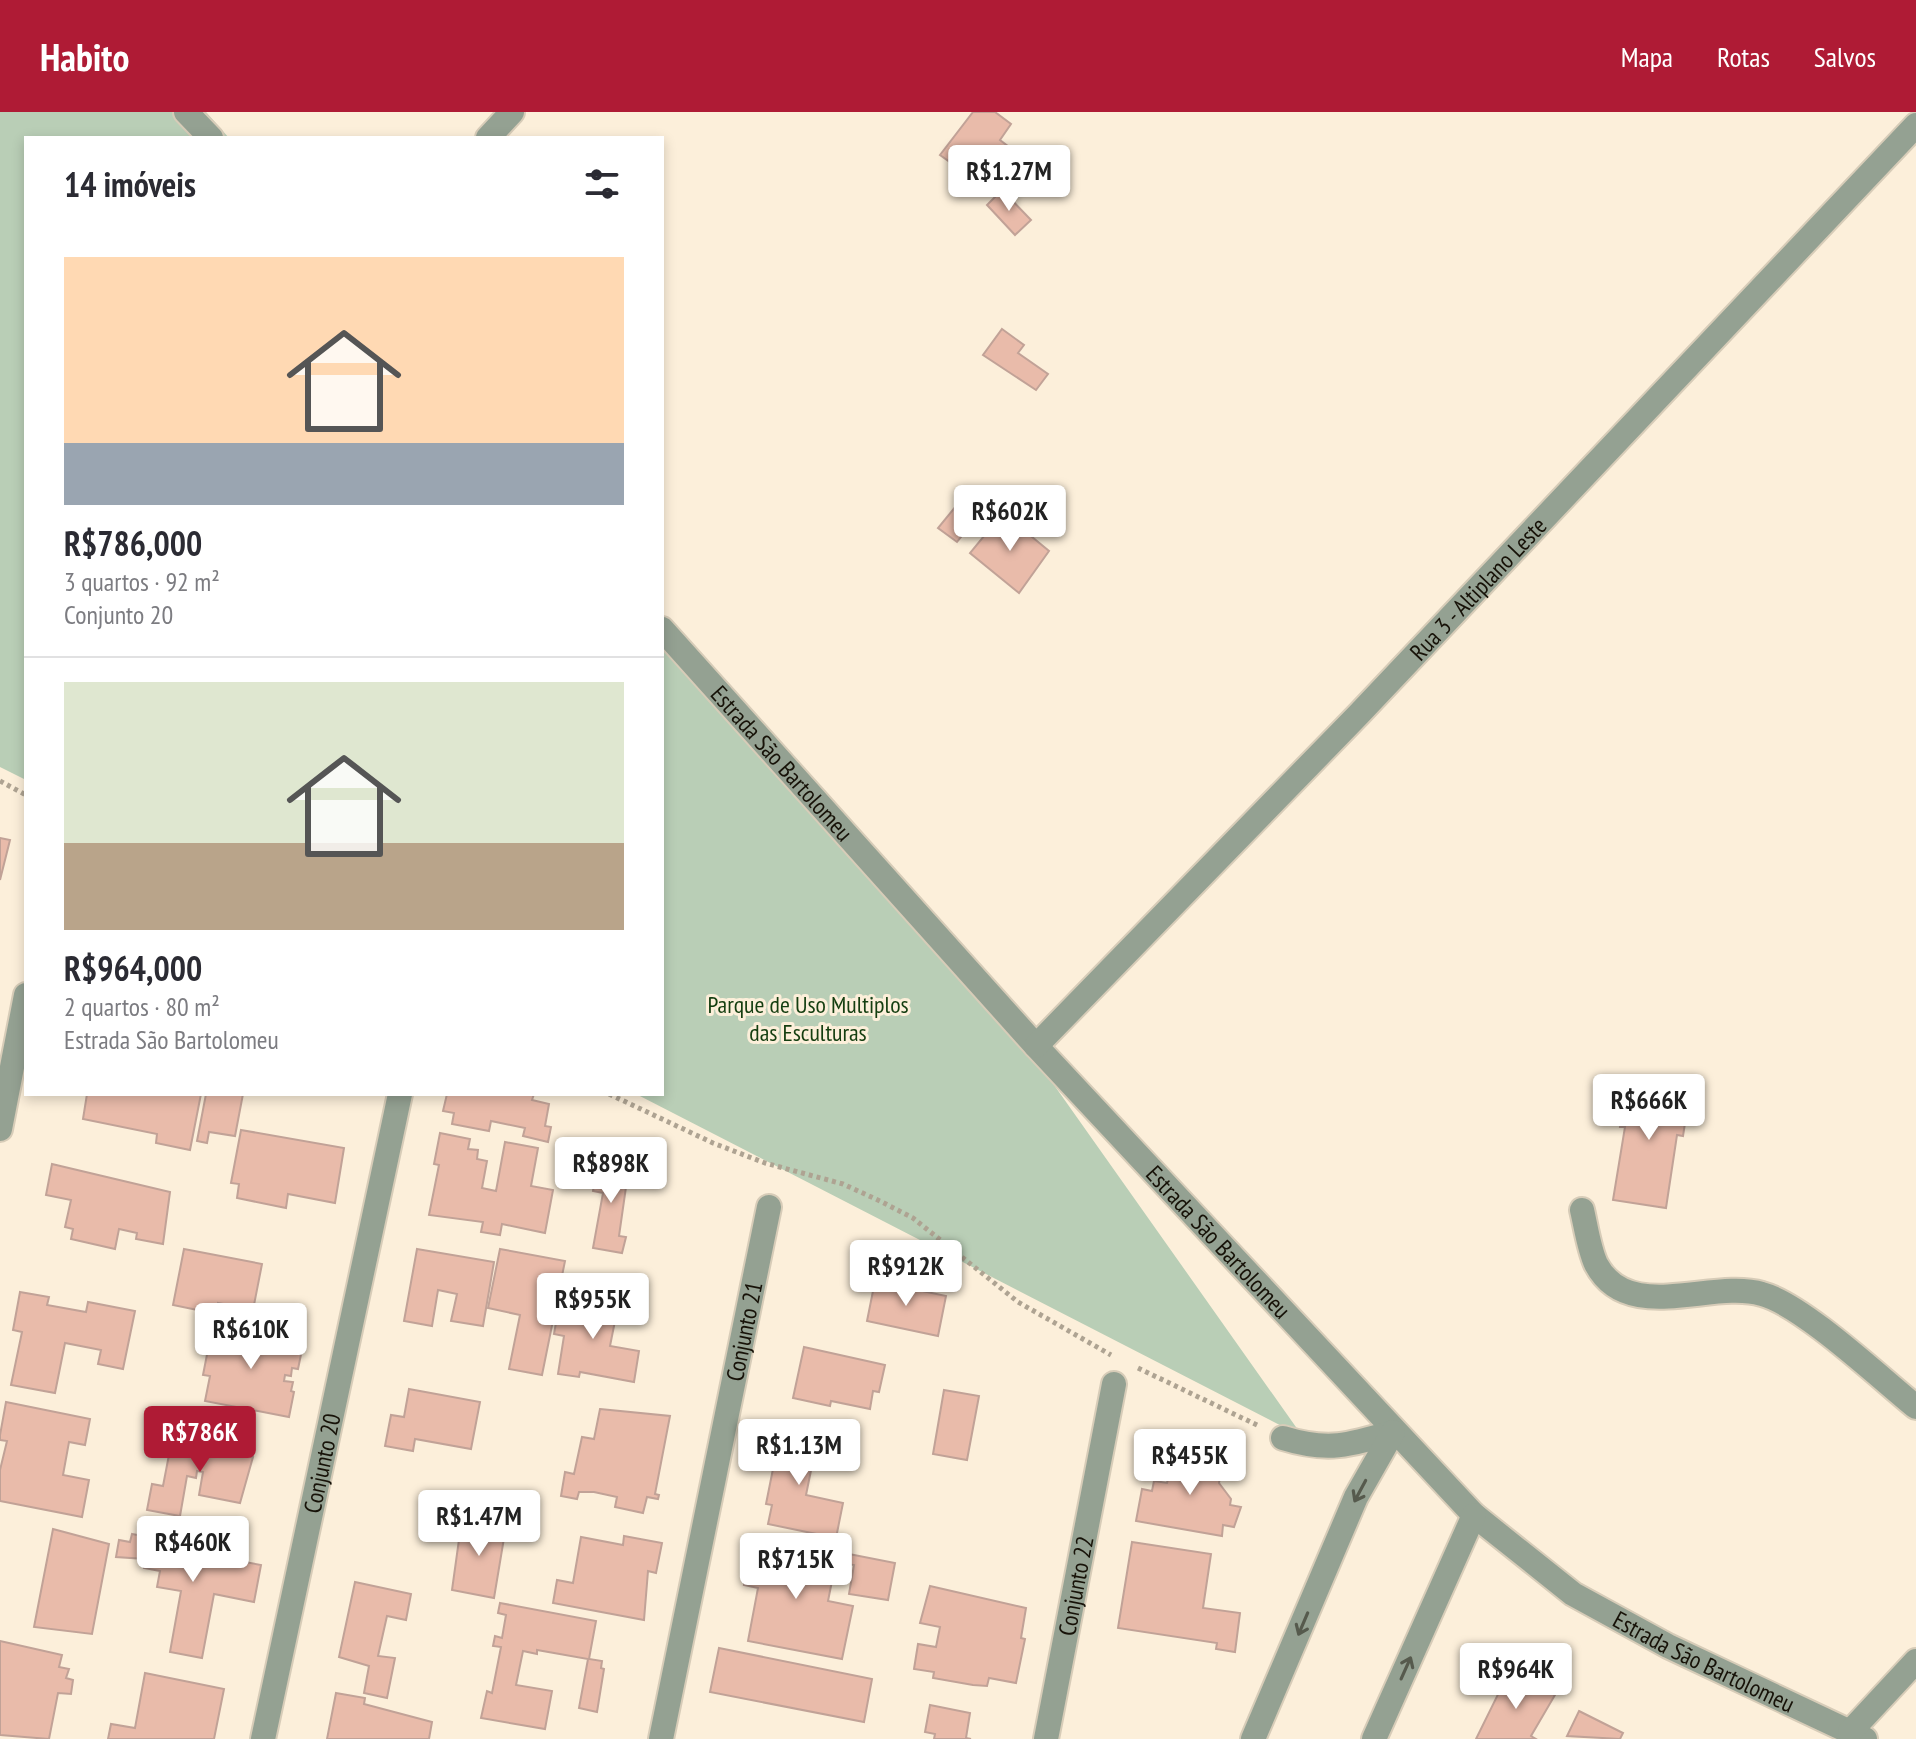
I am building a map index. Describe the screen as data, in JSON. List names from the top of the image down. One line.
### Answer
{"streets":{"street":["Rua 3 - Altiplano Leste","Estrada São Bartolomeu","Conjunto 21","Conjunto 20","Conjunto 22"]},"crossings":[["Rua 3 - Altiplano Leste","Estrada São Bartolomeu"]],"parks":["Parque de Uso Multiplos das Esculturas"],"page":{"header":"Habito","nav":["Mapa","Rotas","Salvos"],"heading":"14 imóveis","price":["R$1.27M","R$602K","R$666K","R$898K","R$912K","R$955K","R$610K","R$786K","R$1.13M","R$455K","R$1.47M","R$460K","R$715K","R$964K"],"list":[{"name":"R$786,000","note":"3 quartos · 92 m² · Conjunto 20"},{"name":"R$964,000","note":"2 quartos · 80 m² · Estrada São Bartolomeu"}]}}
